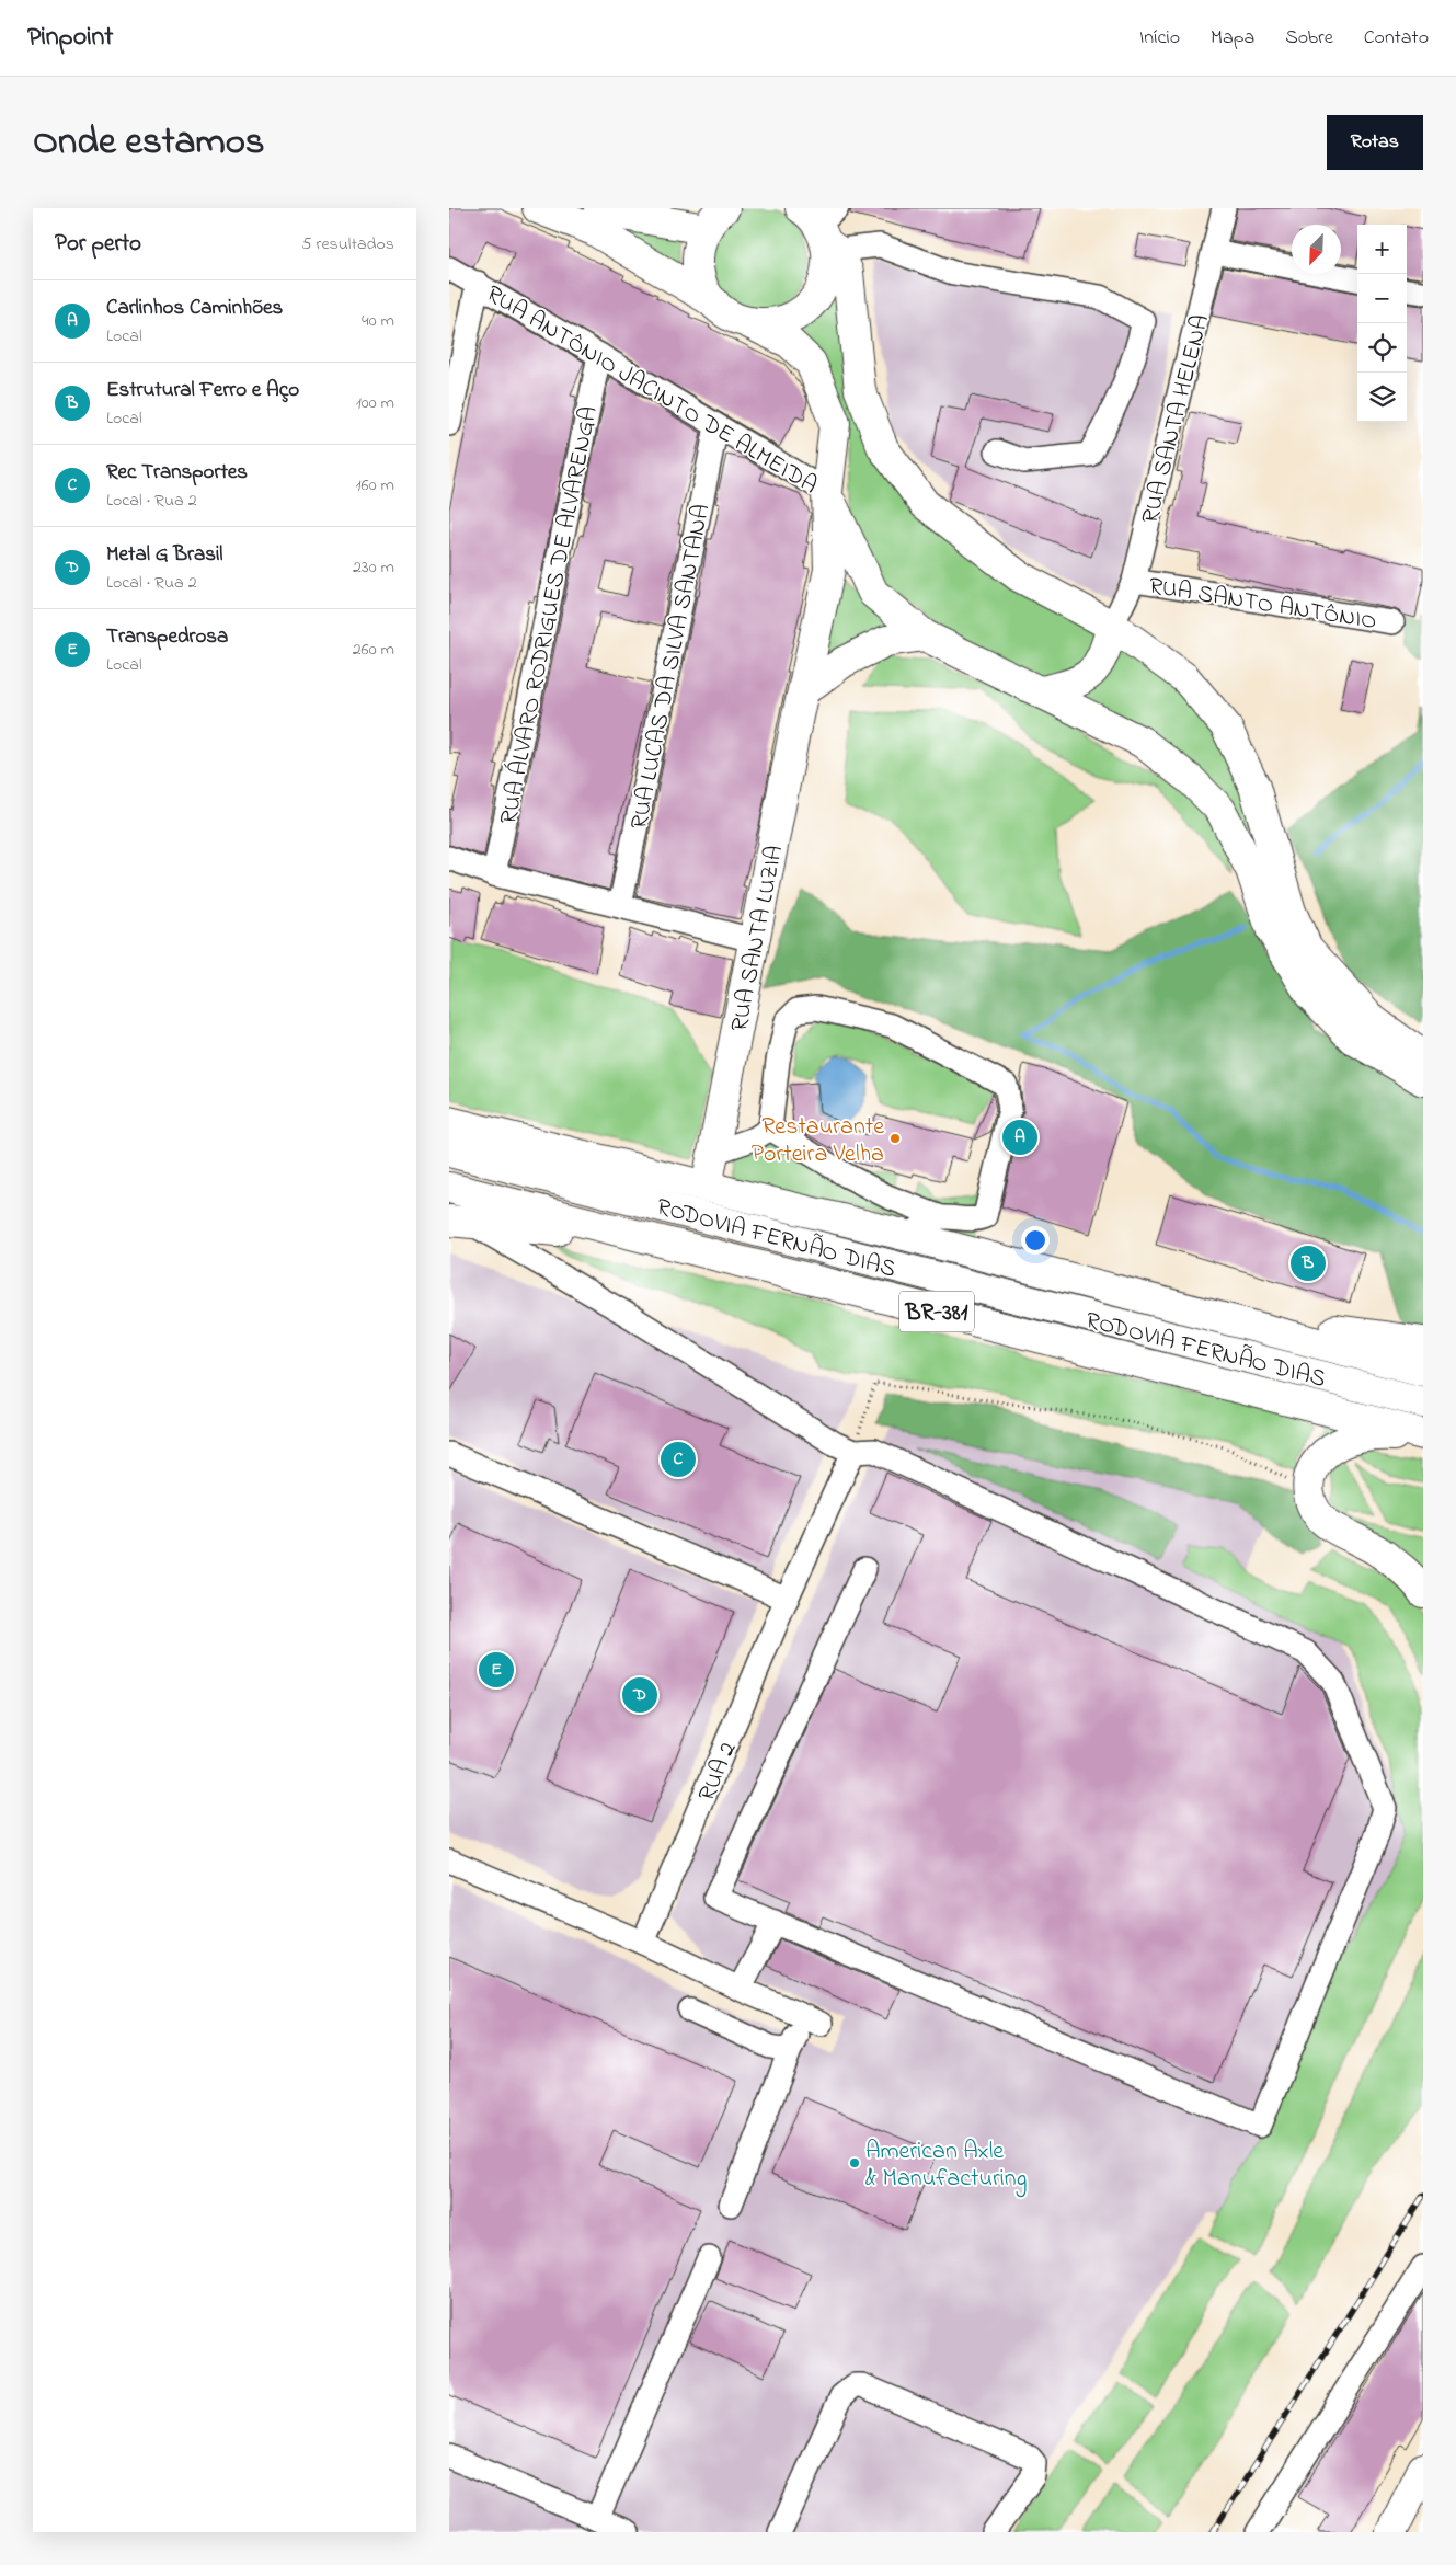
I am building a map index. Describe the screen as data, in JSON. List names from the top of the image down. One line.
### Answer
{"streets":{"main road":["RUA SANTA LUZIA","RODOVIA FERNÃO DIAS","BR-381"],"street":["RUA ANTÔNIO JACINTO DE ALMEIDA","RUA SANTA HELENA","RUA SANTO ANTÔNIO","RUA ÁLVARO RODRIGUES DE ALVARENGA","RUA LUCAS DA SILVA SANTANA","RUA 2"]},"crossings":[["RUA ANTÔNIO JACINTO DE ALMEIDA","RUA ÁLVARO RODRIGUES DE ALVARENGA"],["RUA ANTÔNIO JACINTO DE ALMEIDA","RUA LUCAS DA SILVA SANTANA"],["RUA ANTÔNIO JACINTO DE ALMEIDA","RUA SANTA LUZIA"],["RUA SANTA HELENA","RUA SANTO ANTÔNIO"],["RUA SANTA LUZIA","BR-381"]],"places":["Restaurante Porteira Velha","American Axle & Manufacturing"],"north":"bottom left","page":{"header":"Pinpoint","nav":["Início","Mapa","Sobre","Contato"],"title":"Onde estamos","buttons":"Rotas","heading":["Por perto","5 resultados"],"map_buttons":["+","−"],"list":[{"mark":"A","name":"Carlinhos Caminhões","note":"Local","value":"40 m"},{"mark":"B","name":"Estrutural Ferro e Aço","note":"Local","value":"100 m"},{"mark":"C","name":"Rec Transportes","note":"Local · Rua 2","value":"160 m"},{"mark":"D","name":"Metal G Brasil","note":"Local · Rua 2","value":"230 m"},{"mark":"E","name":"Transpedrosa","note":"Local","value":"260 m"}],"pins":["A","B","C","E","D"]}}
